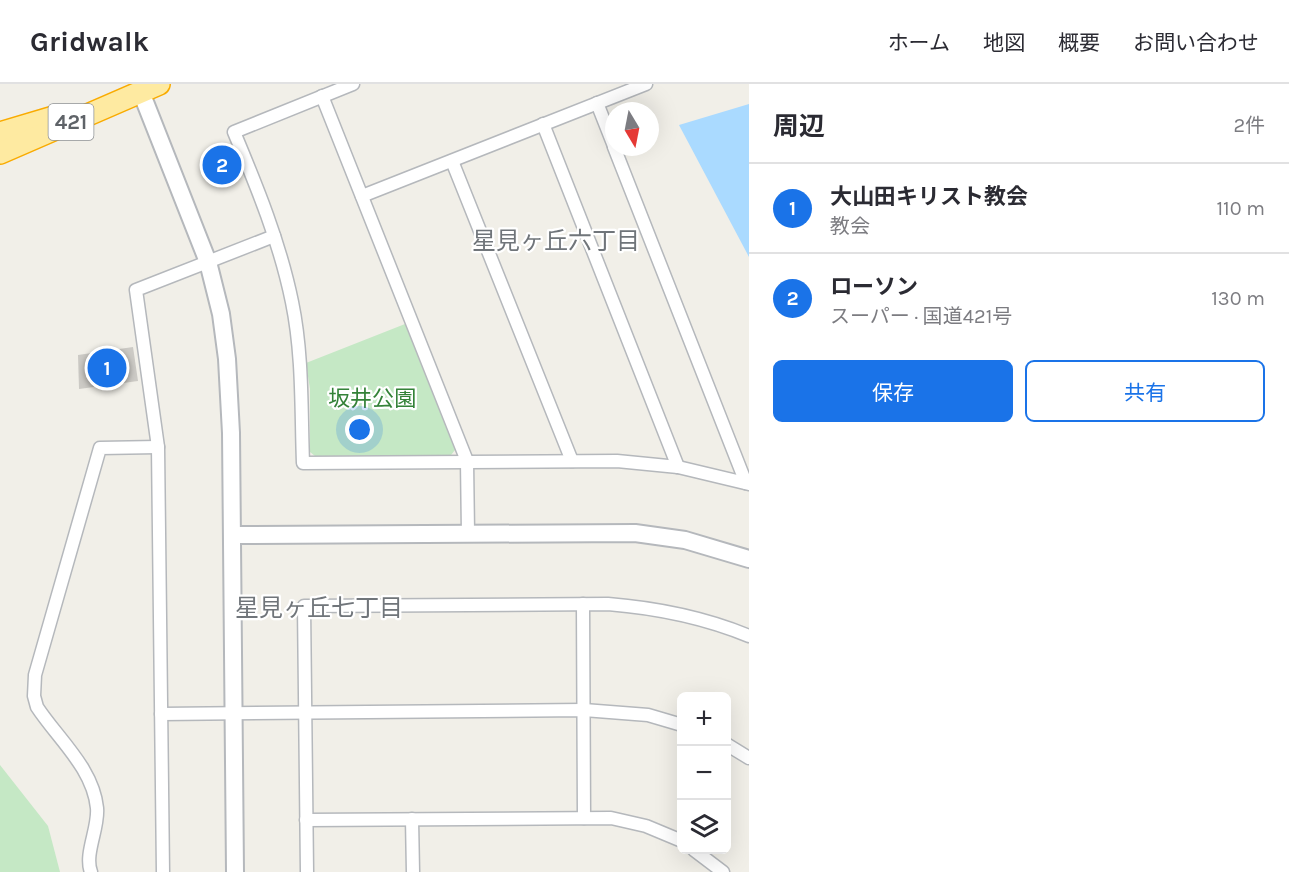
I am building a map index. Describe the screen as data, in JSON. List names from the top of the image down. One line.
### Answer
{"streets":{"highway":["421"]},"districts":["星見ヶ丘六丁目","星見ヶ丘七丁目"],"parks":["坂井公園"],"north":"bottom","page":{"header":"Gridwalk","nav":["ホーム","地図","概要","お問い合わせ"],"heading":["周辺","2件"],"pins":["2","1"],"list":[{"mark":"1","name":"大山田キリスト教会","note":"教会","value":"110 m"},{"mark":"2","name":"ローソン","note":"スーパー · 国道421号","value":"130 m"}],"buttons":["保存","共有"],"map_buttons":["+","−"]}}
